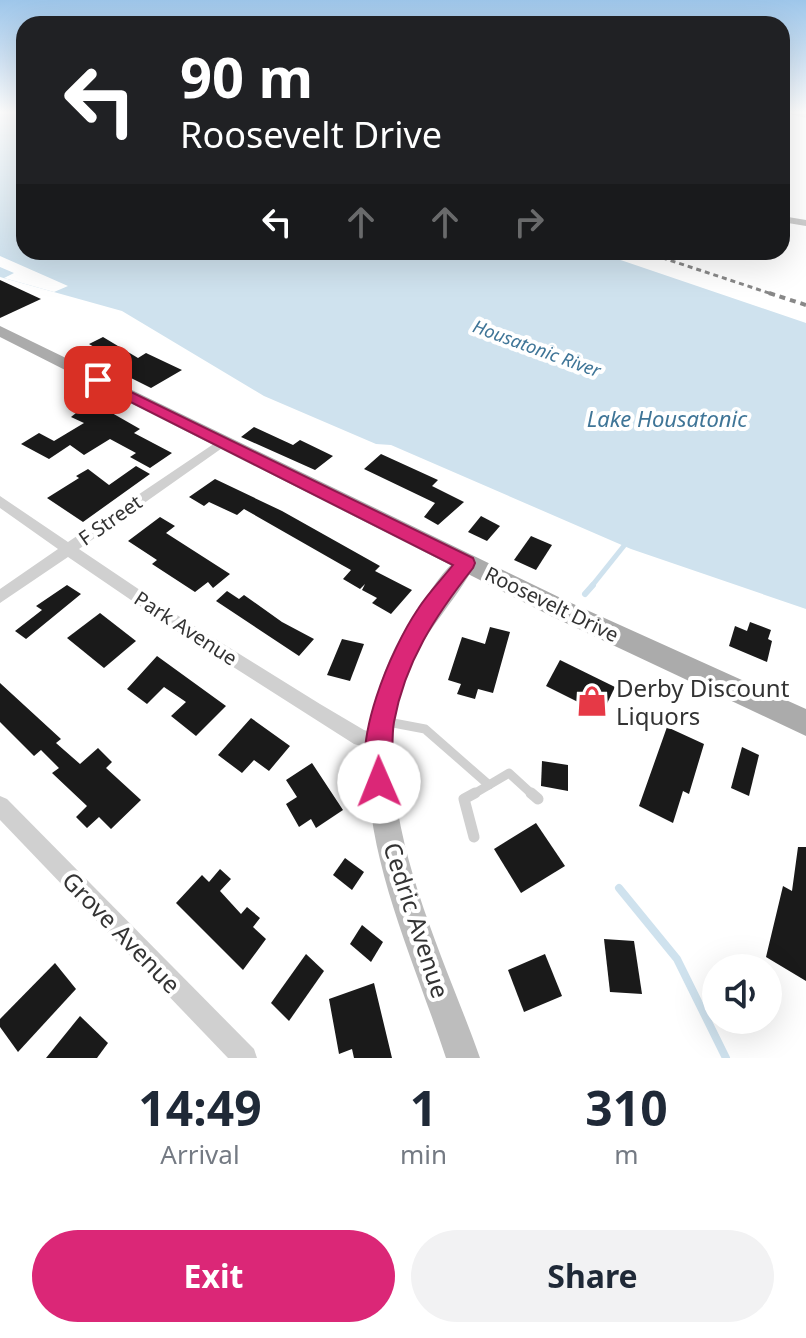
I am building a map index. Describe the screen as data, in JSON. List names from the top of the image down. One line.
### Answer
{"streets":{"main road":["Roosevelt Drive"],"street":["F Street","Park Avenue","Cedric Avenue","Grove Avenue"]},"crossings":[["F Street","Roosevelt Drive"],["F Street","Park Avenue"],["Roosevelt Drive","Cedric Avenue"],["Park Avenue","Cedric Avenue"]],"water":["Housatonic River","Lake Housatonic"],"places":{"shop":["Derby Discount Liquors"]},"page":{"turn":["90 m","Roosevelt Drive"],"eta":["14:49","Arrival","1","min","310","m"],"buttons":["Exit","Share"]}}
